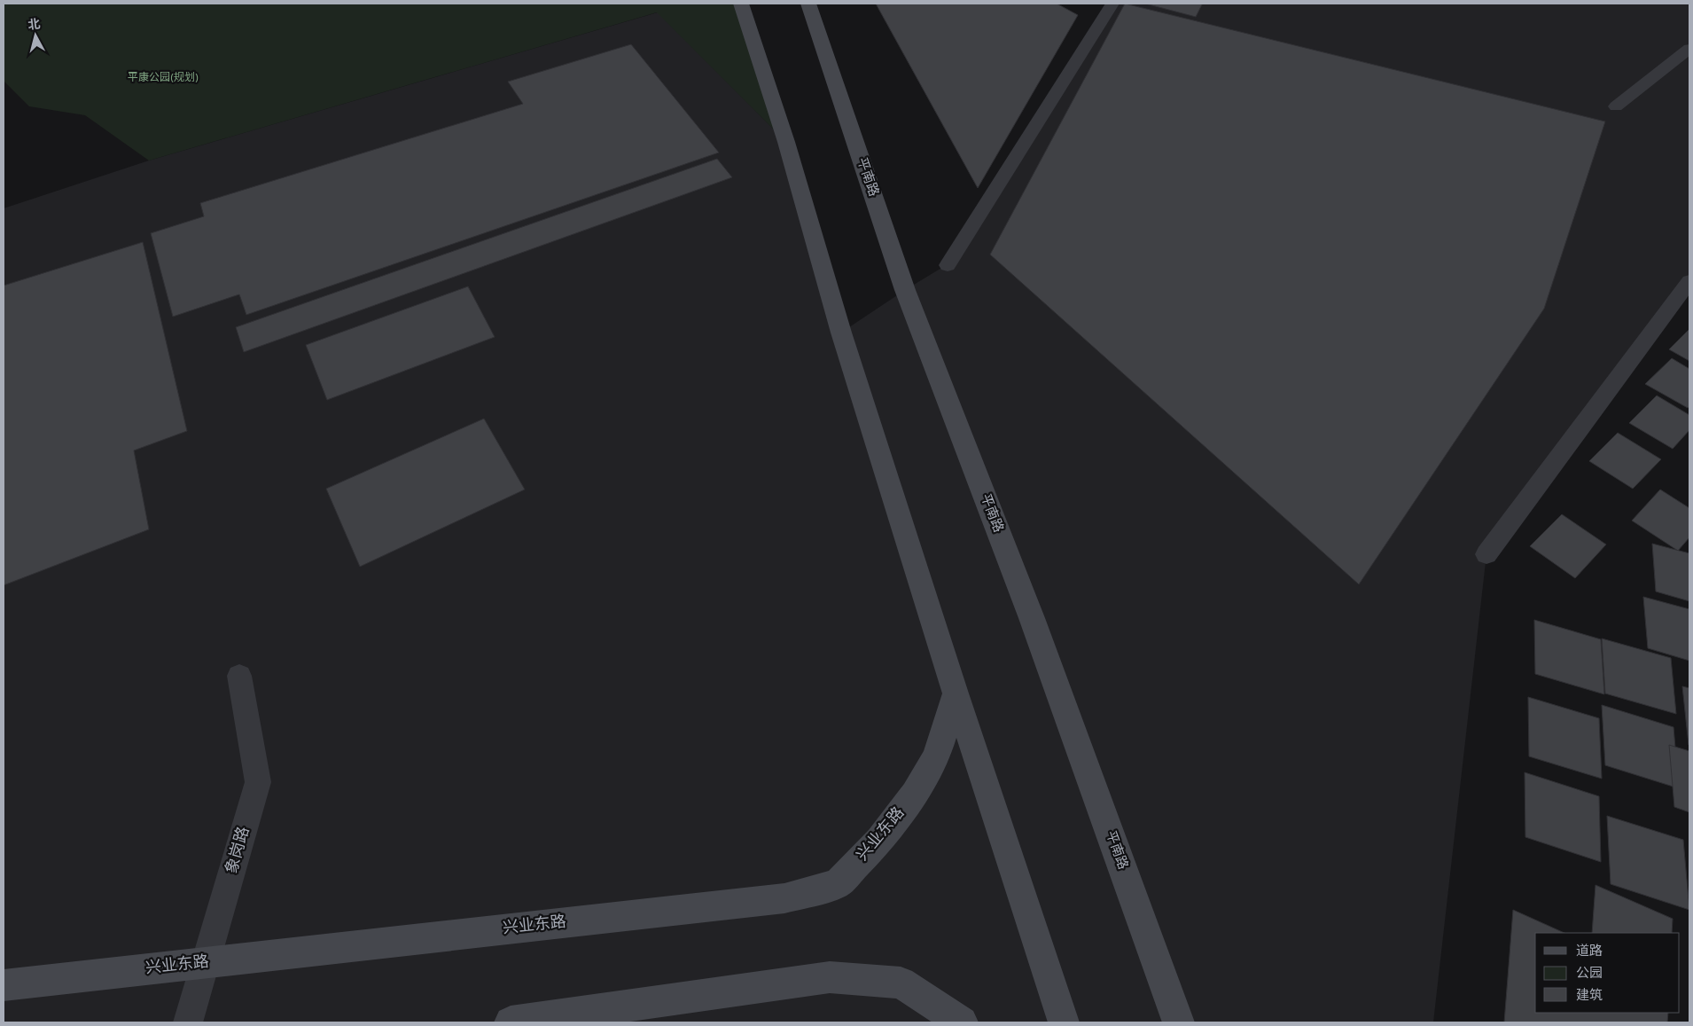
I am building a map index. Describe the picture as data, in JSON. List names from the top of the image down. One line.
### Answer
{"streets":{"main road":["平南路","兴业东路"],"lane":["象岗路"]},"crossings":[["兴业东路","象岗路"]],"parks":["平康公园(规划)"],"legend":["道路","公园","建筑"],"north":"top"}
